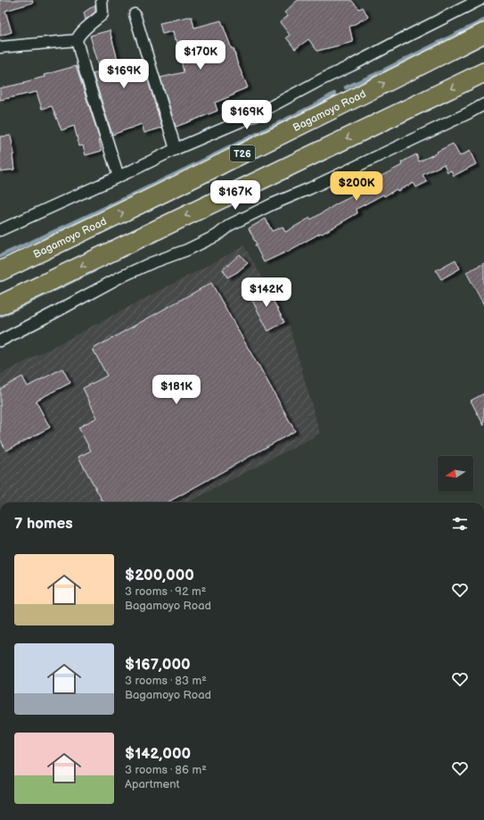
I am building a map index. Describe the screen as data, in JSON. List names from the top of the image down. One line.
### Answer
{"streets":{"highway":["Bagamoyo Road","T26"]},"north":"left","page":{"price":["$170K","$169K","$169K","$200K","$167K","$142K","$181K"],"heading":"7 homes","list":[{"name":"$200,000","note":"3 rooms · 92 m² · Bagamoyo Road"},{"name":"$167,000","note":"3 rooms · 83 m² · Bagamoyo Road"},{"name":"$142,000","note":"3 rooms · 86 m² · Apartment"}]}}
